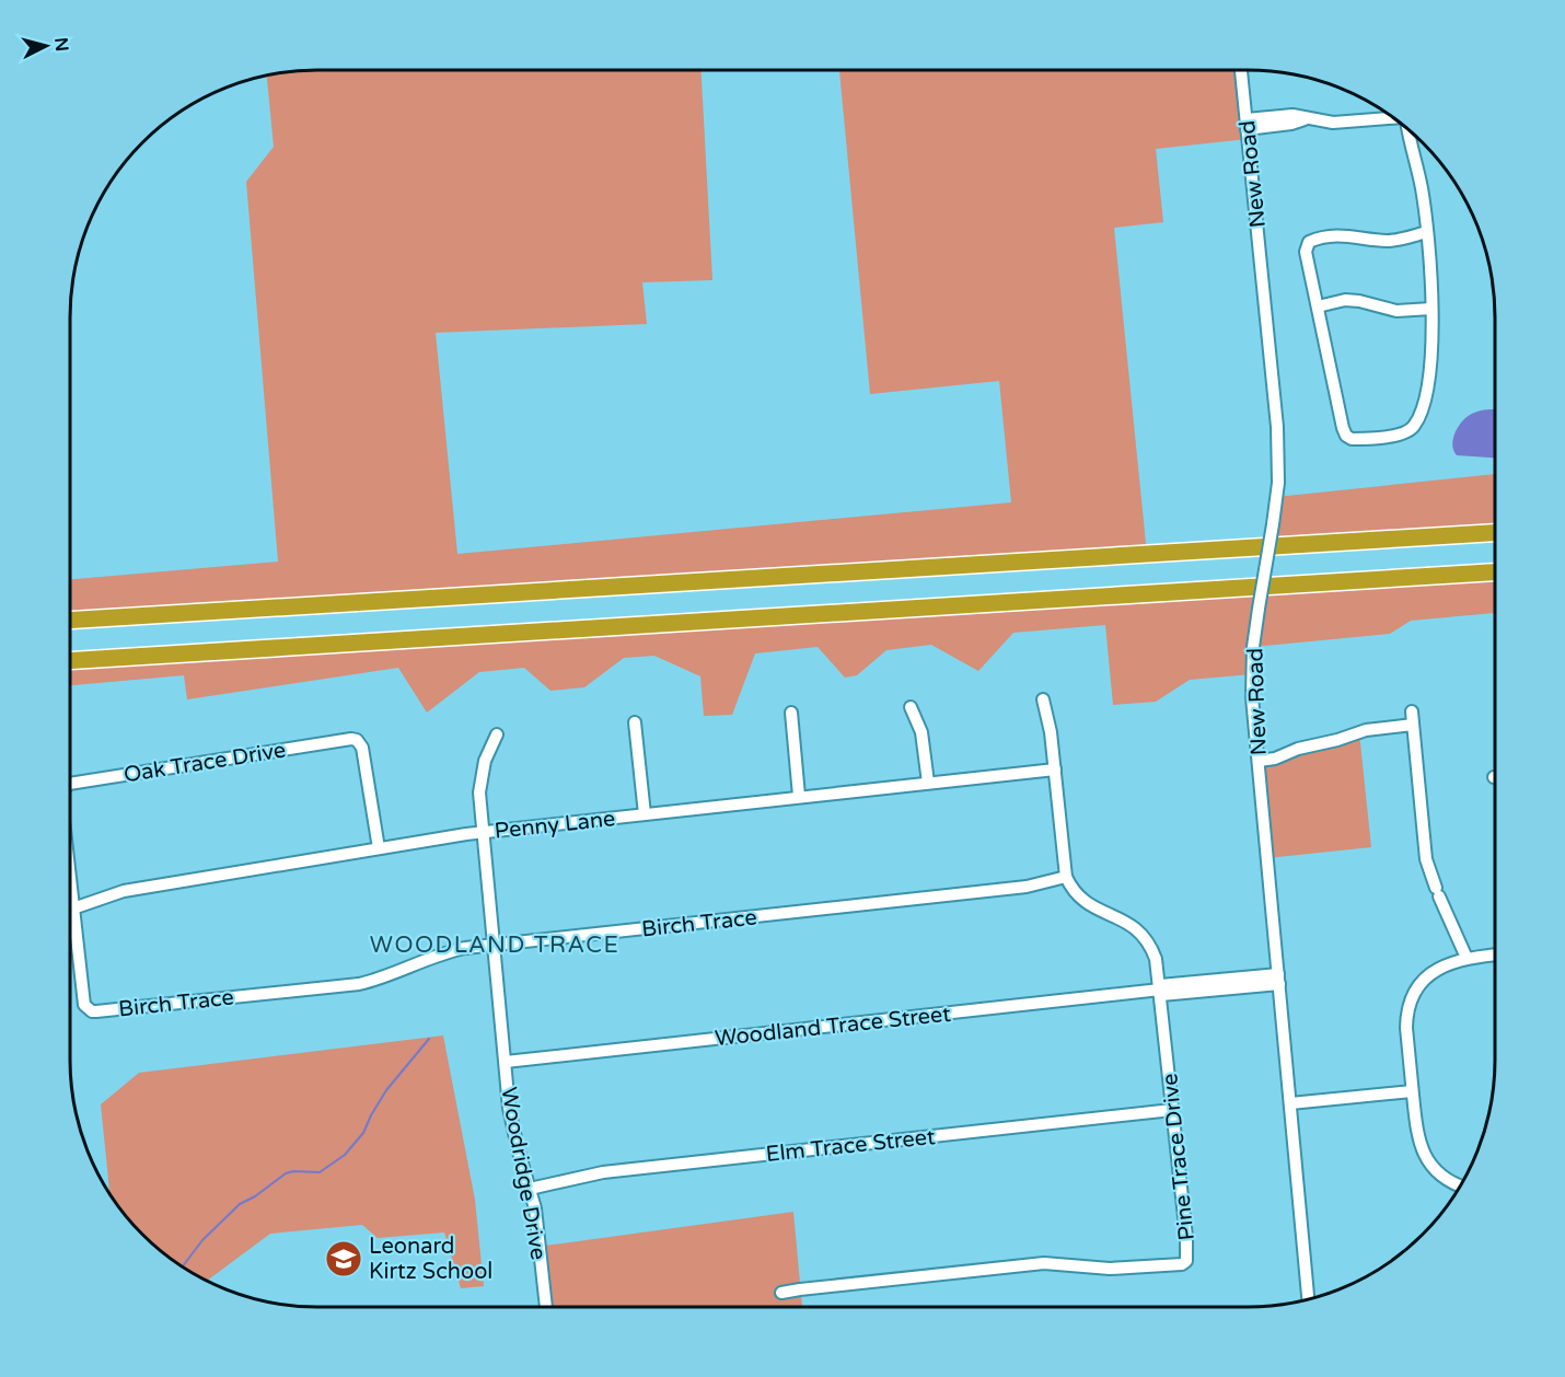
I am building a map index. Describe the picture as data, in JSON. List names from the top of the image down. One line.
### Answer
{"streets":{"street":["New Road","Oak Trace Drive","Penny Lane","Birch Trace","Woodland Trace Street","Elm Trace Street","Pine Trace Drive","Woodridge Drive"]},"crossings":[["New Road","Woodland Trace Street"],["Oak Trace Drive","Penny Lane"],["Oak Trace Drive","Birch Trace"],["Penny Lane","Birch Trace"],["Penny Lane","Woodridge Drive"],["Birch Trace","Pine Trace Drive"],["Birch Trace","Woodridge Drive"],["Woodland Trace Street","Pine Trace Drive"],["Woodland Trace Street","Woodridge Drive"],["Elm Trace Street","Pine Trace Drive"],["Elm Trace Street","Woodridge Drive"]],"districts":["WOODLAND TRACE"],"places":{"school or university":["Leonard Kirtz School"]},"north":"right"}
